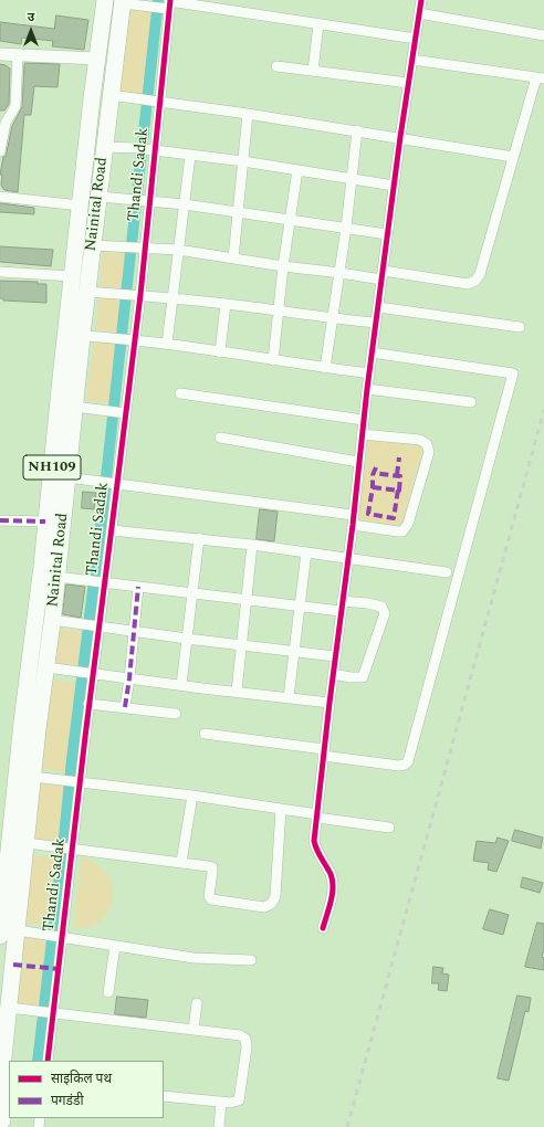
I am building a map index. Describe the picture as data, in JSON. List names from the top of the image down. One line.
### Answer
{"streets":{"highway":["Nainital Road","NH109"],"street":["Thandi Sadak"]},"legend":["साइकिल पथ","पगडंडी"],"north":"top"}
